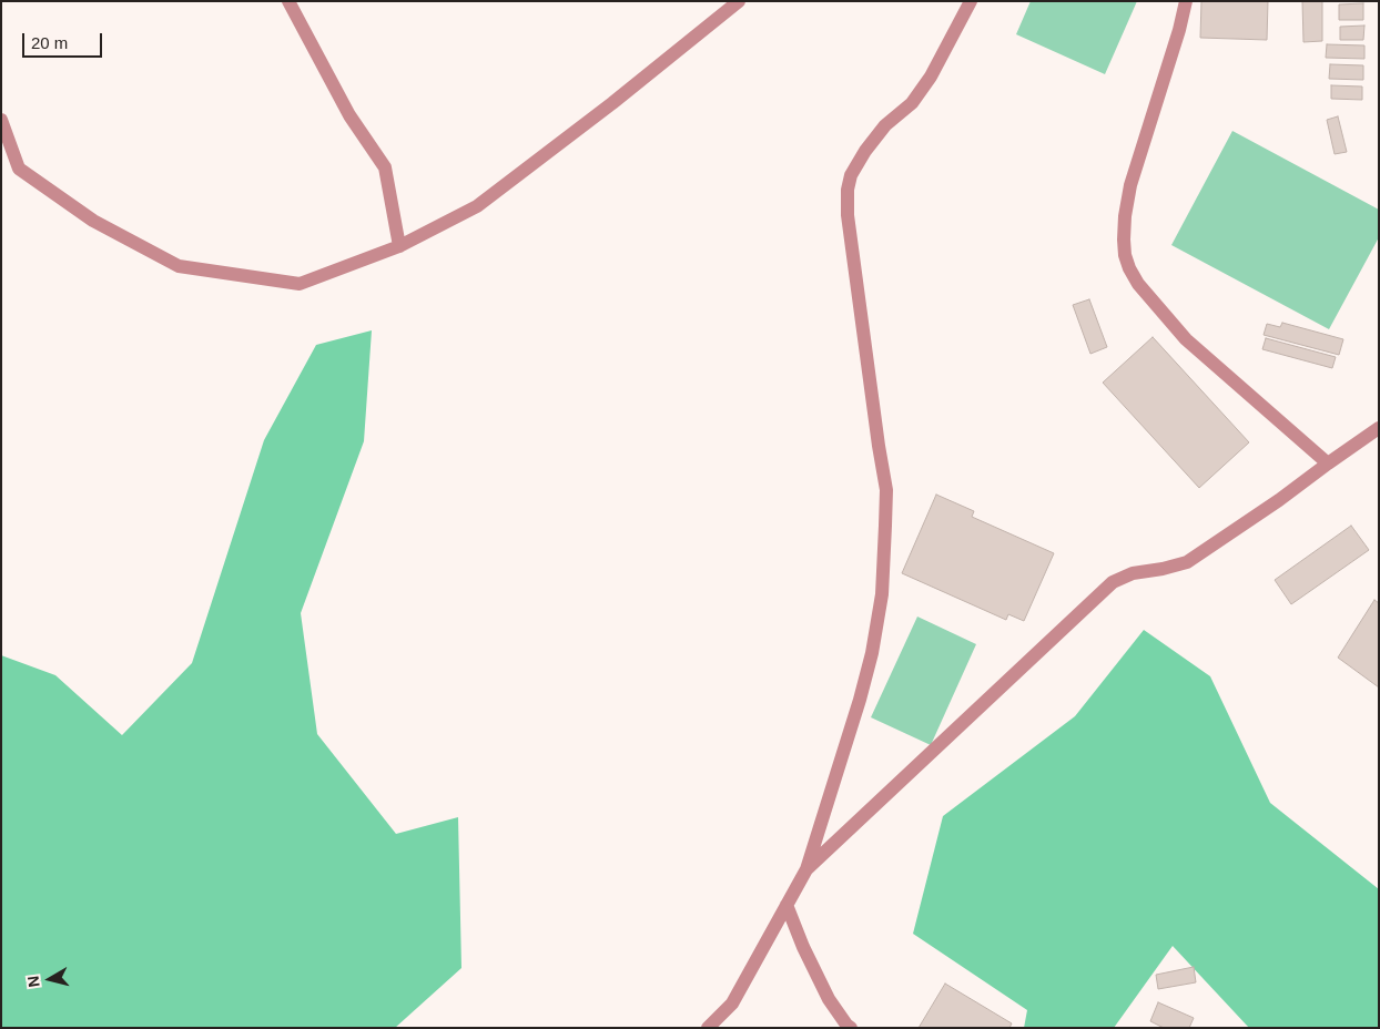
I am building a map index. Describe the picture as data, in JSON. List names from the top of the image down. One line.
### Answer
{"scale_bar":"20 m","north":"left"}
